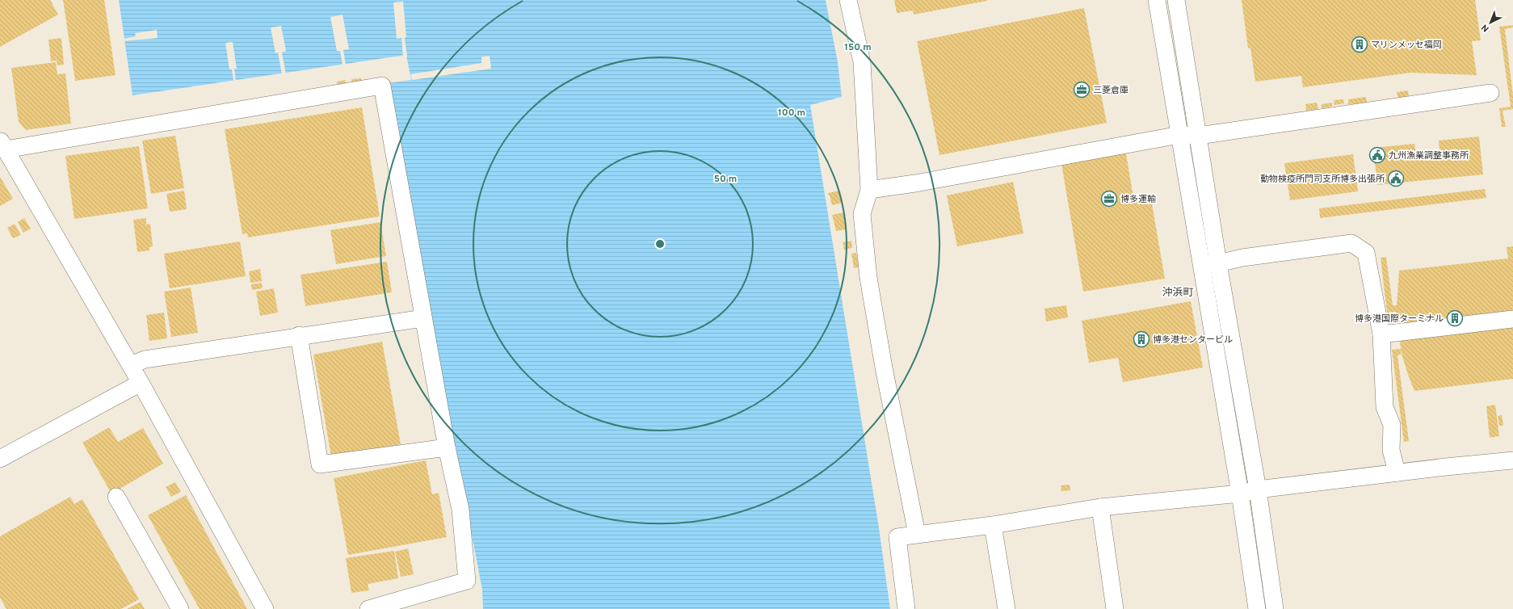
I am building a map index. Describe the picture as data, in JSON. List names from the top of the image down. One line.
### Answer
{"districts":["沖浜町"],"places":{"building":["マリンメッセ福岡","博多港国際ターミナル","博多港センタービル"],"office":["三菱倉庫","博多運輸"],"public building":["九州漁業調整事務所","動物検疫所門司支所博多出張所"]},"north":"bottom left","rings":["150 m","100 m","50 m"]}
